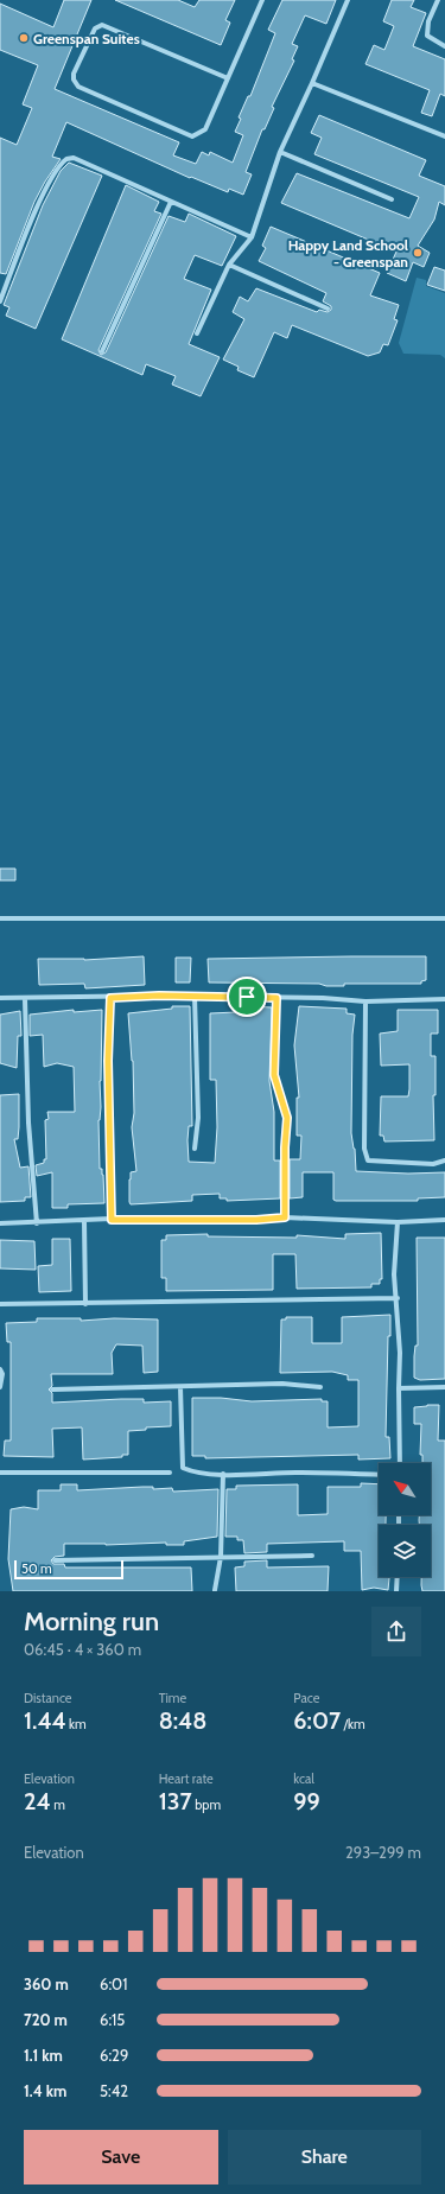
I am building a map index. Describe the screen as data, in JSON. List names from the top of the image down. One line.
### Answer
{"places":["Greenspan Suites","Happy Land School - Greenspan"],"scale_bar":"50 m","north":"top left","page":{"scale":"50 m","heading":["Morning run","06:45 · 4 × 360 m"],"stats":[["Distance","1.44 km"],["Time","8:48"],["Pace","6:07 /km"],["Elevation","24 m"],["Heart rate","137 bpm"],["kcal","99"]],"chart":["Elevation","293–299 m"],"list":[{"name":"360 m","note":"6:01"},{"name":"720 m","note":"6:15"},{"name":"1.1 km","note":"6:29"},{"name":"1.4 km","note":"5:42"}],"buttons":["Save","Share"]}}
